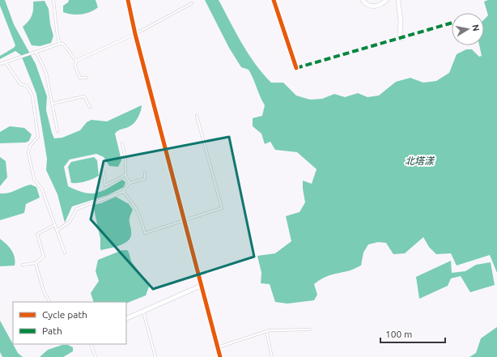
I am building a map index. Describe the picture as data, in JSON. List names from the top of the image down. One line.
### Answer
{"water":["北塔漾"],"legend":["Cycle path","Path"],"scale_bar":"100 m","north":"right"}
